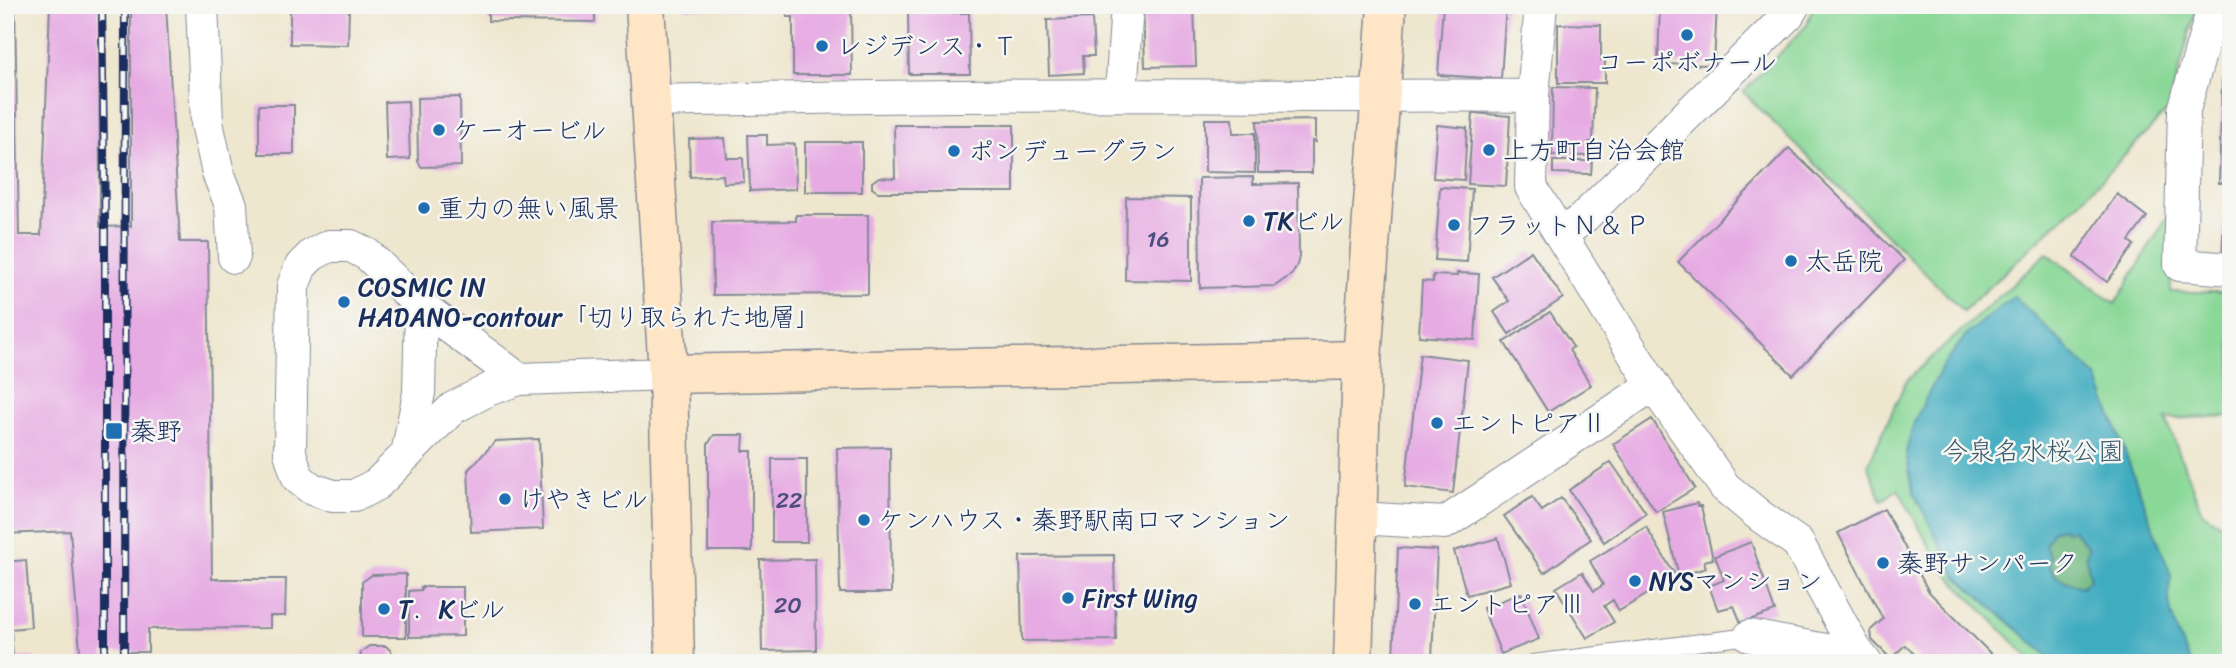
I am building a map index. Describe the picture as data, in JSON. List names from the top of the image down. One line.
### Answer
{"parks":["今泉名水桜公園"],"places":{"other":["コーポボナール","レジデンス・Ｔ","ケーオービル","上方町自治会館","ポンデューグラン","重力の無い風景","TKビル","フラットＮ＆Ｐ","太岳院","COSMIC IN HADANO-contour「切り取られた地層」","エントピアⅡ","けやきビル","ケンハウス・秦野駅南口マンション","秦野サンパーク","NYSマンション","First Wing","エントピアⅢ","T．Kビル"],"transit":["秦野"]},"house_numbers":["16","22","20"]}
